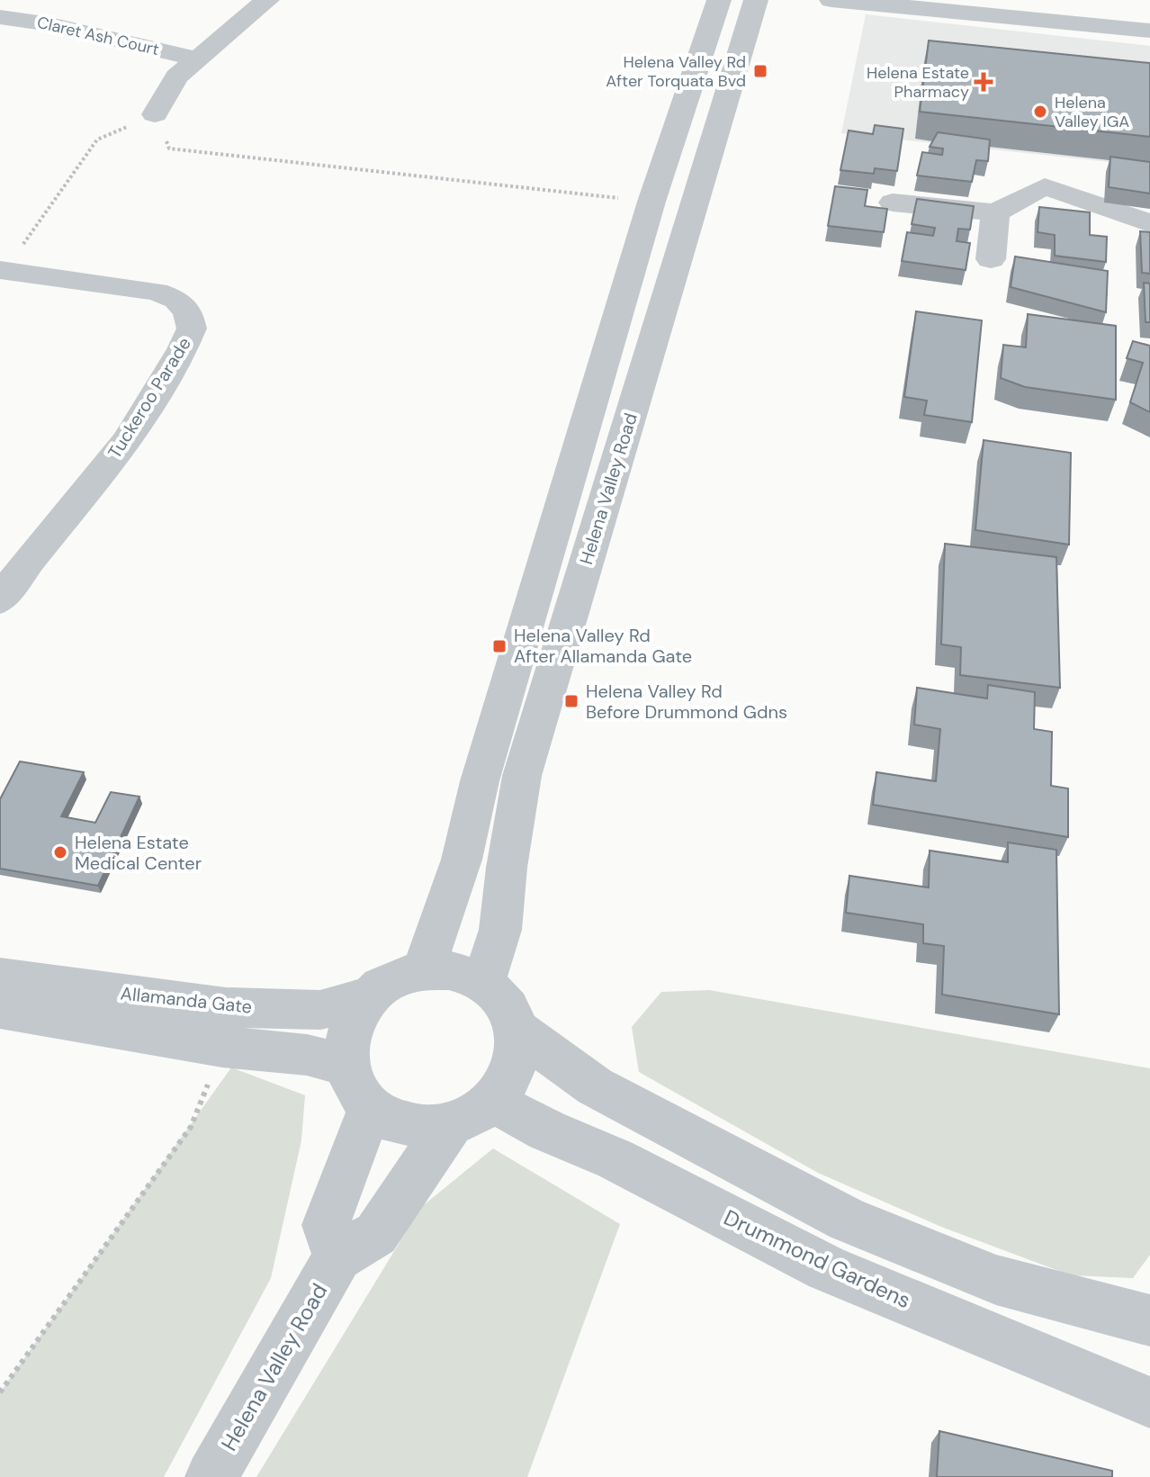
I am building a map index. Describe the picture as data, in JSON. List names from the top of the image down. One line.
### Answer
{"streets":{"street":["Claret Ash Court","Tuckeroo Parade","Helena Valley Road","Allamanda Gate","Drummond Gardens"]},"crossings":[["Helena Valley Road","Allamanda Gate"],["Helena Valley Road","Drummond Gardens"],["Allamanda Gate","Drummond Gardens"]],"places":{"transit":["Helena Valley Rd After Torquata Bvd","Helena Valley Rd After Allamanda Gate","Helena Valley Rd Before Drummond Gdns"],"health":["Helena Estate Pharmacy"],"other":["Helena Valley IGA","Helena Estate Medical Center"]}}
